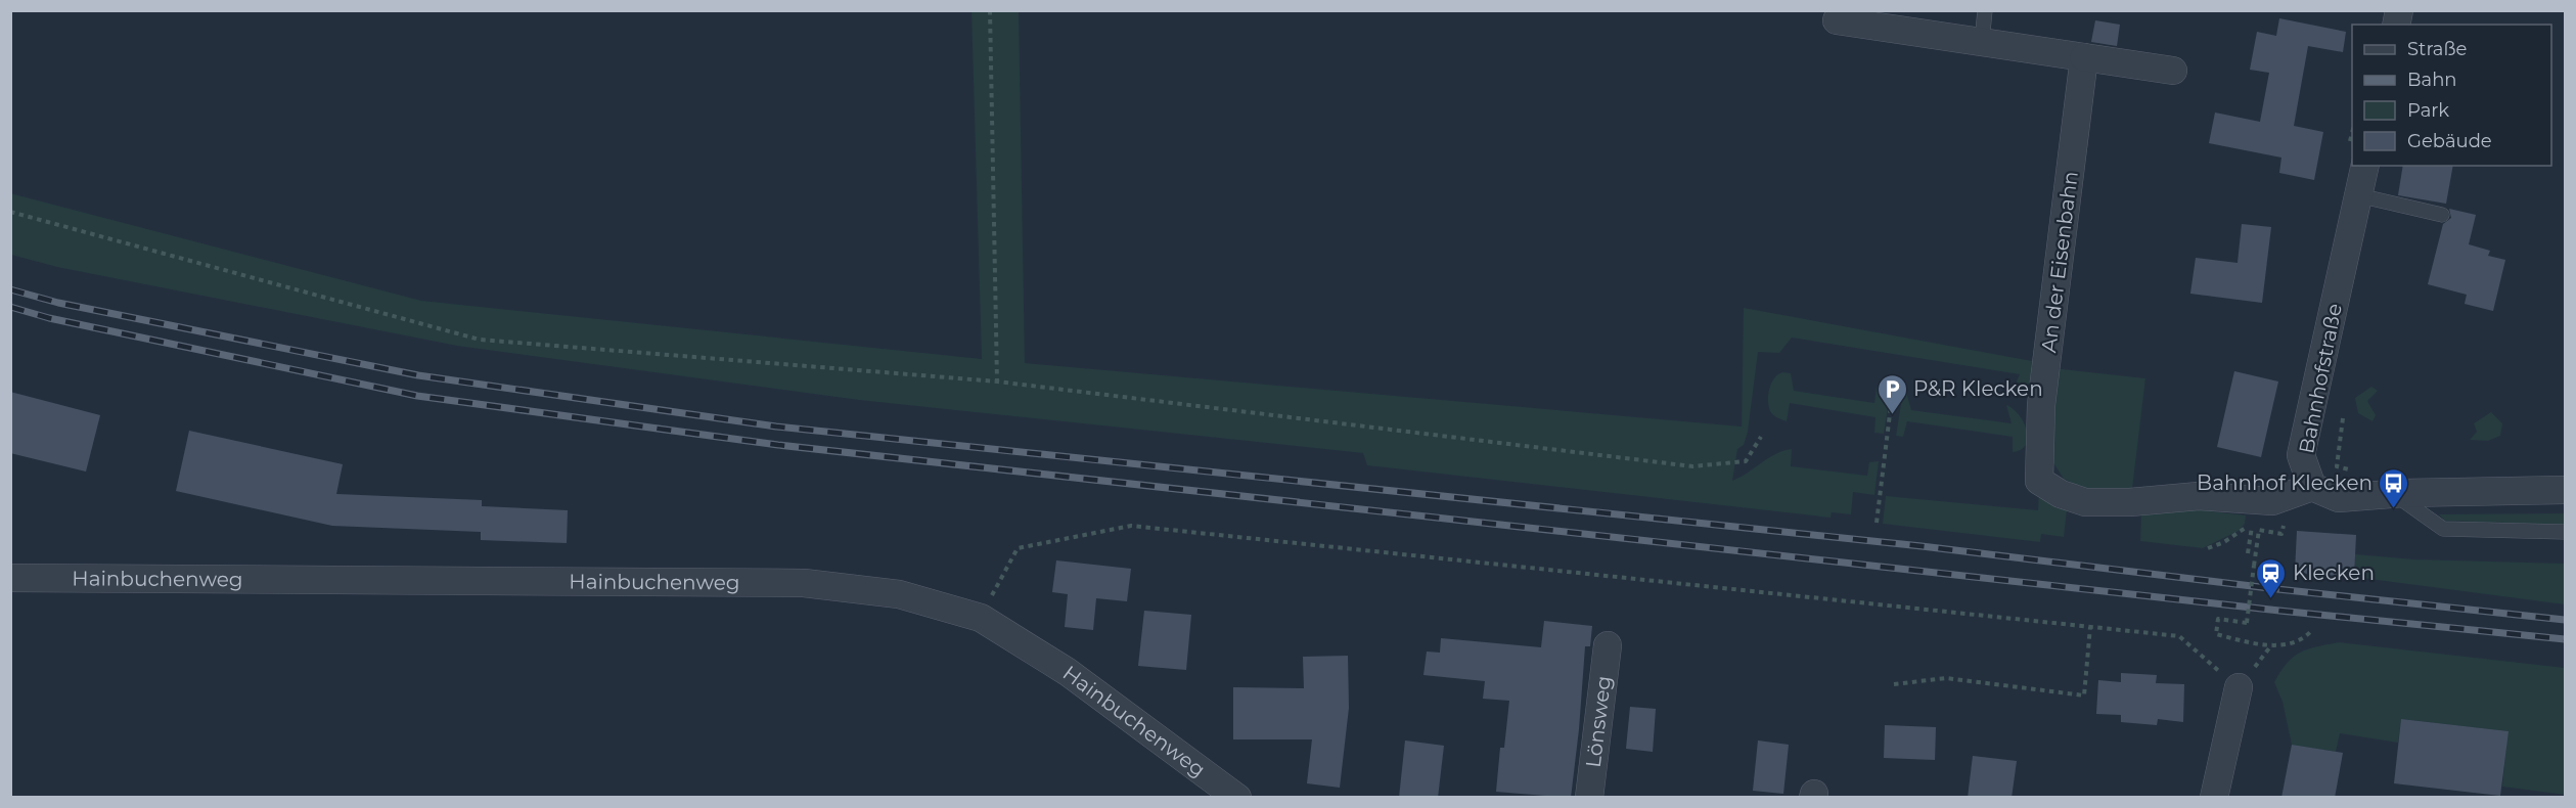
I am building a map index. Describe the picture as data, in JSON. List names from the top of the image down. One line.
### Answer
{"streets":{"street":["An der Eisenbahn","Bahnhofstraße","Hainbuchenweg","Lönsweg"]},"crossings":[["An der Eisenbahn","Bahnhofstraße"]],"places":{"parking":["P&R Klecken"],"bus stop":["Bahnhof Klecken"],"station":["Klecken"]},"legend":["Straße","Bahn","Park","Gebäude"]}
